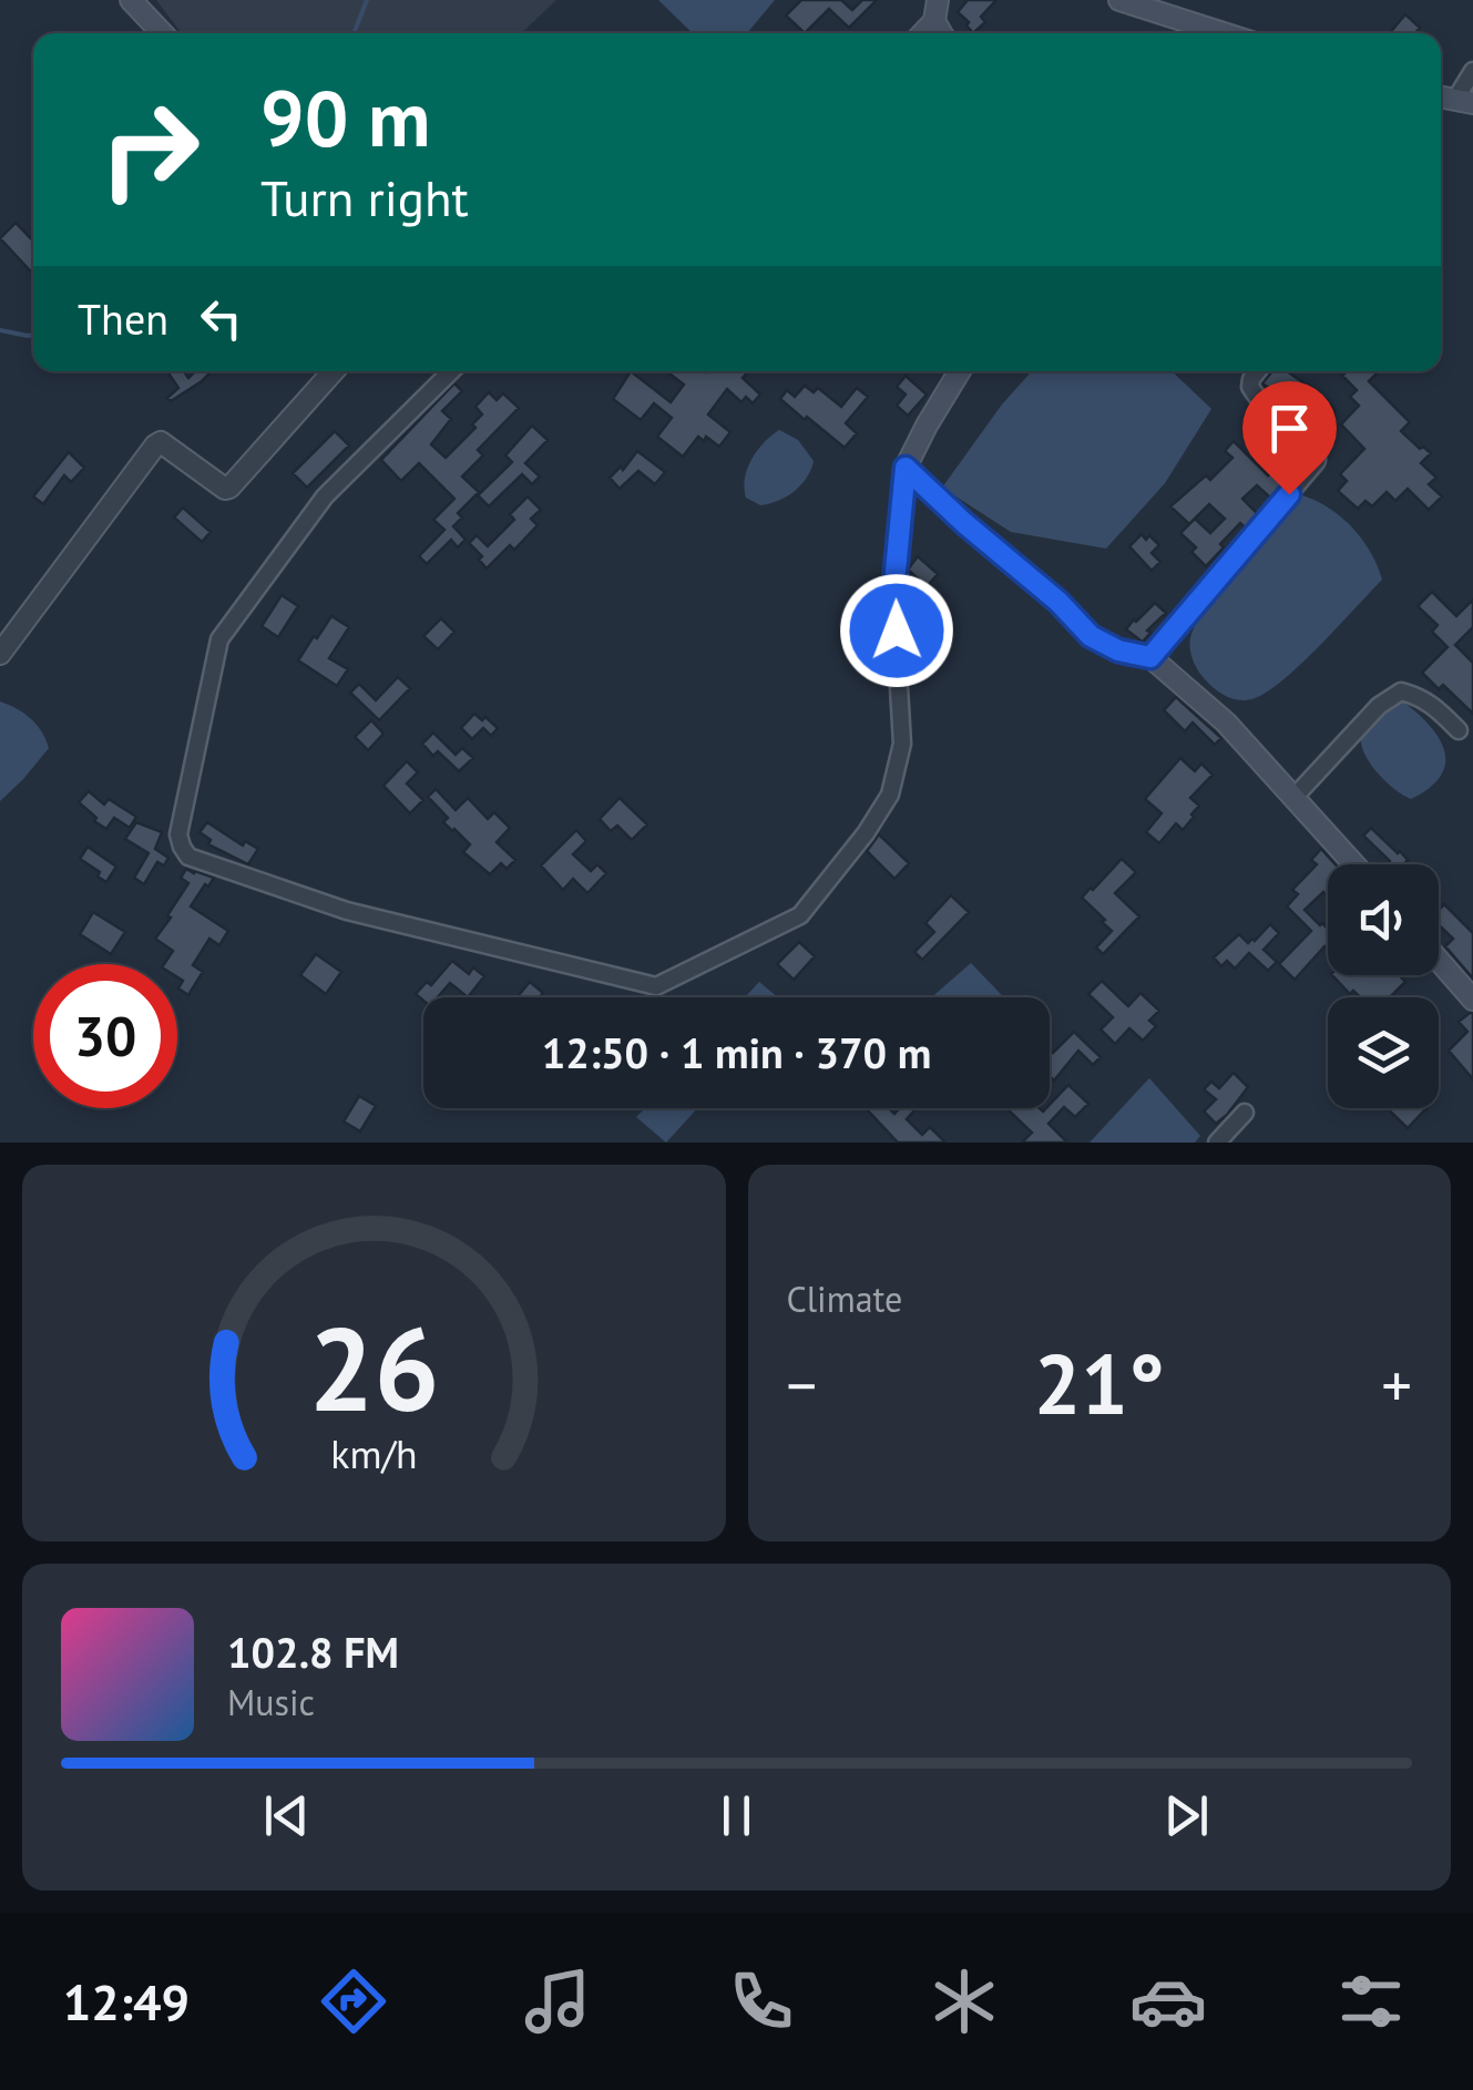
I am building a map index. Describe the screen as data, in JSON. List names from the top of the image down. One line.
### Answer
{"page":{"turn":["90 m","Turn right"],"then":"Then","limit":"30","trip":"12:50 · 1 min · 370 m","tile":"Climate","heat":["−","21°","+"],"song":["102.8 FM","Music"],"tabs":"12:49","gauge":["26","km/h"]}}
